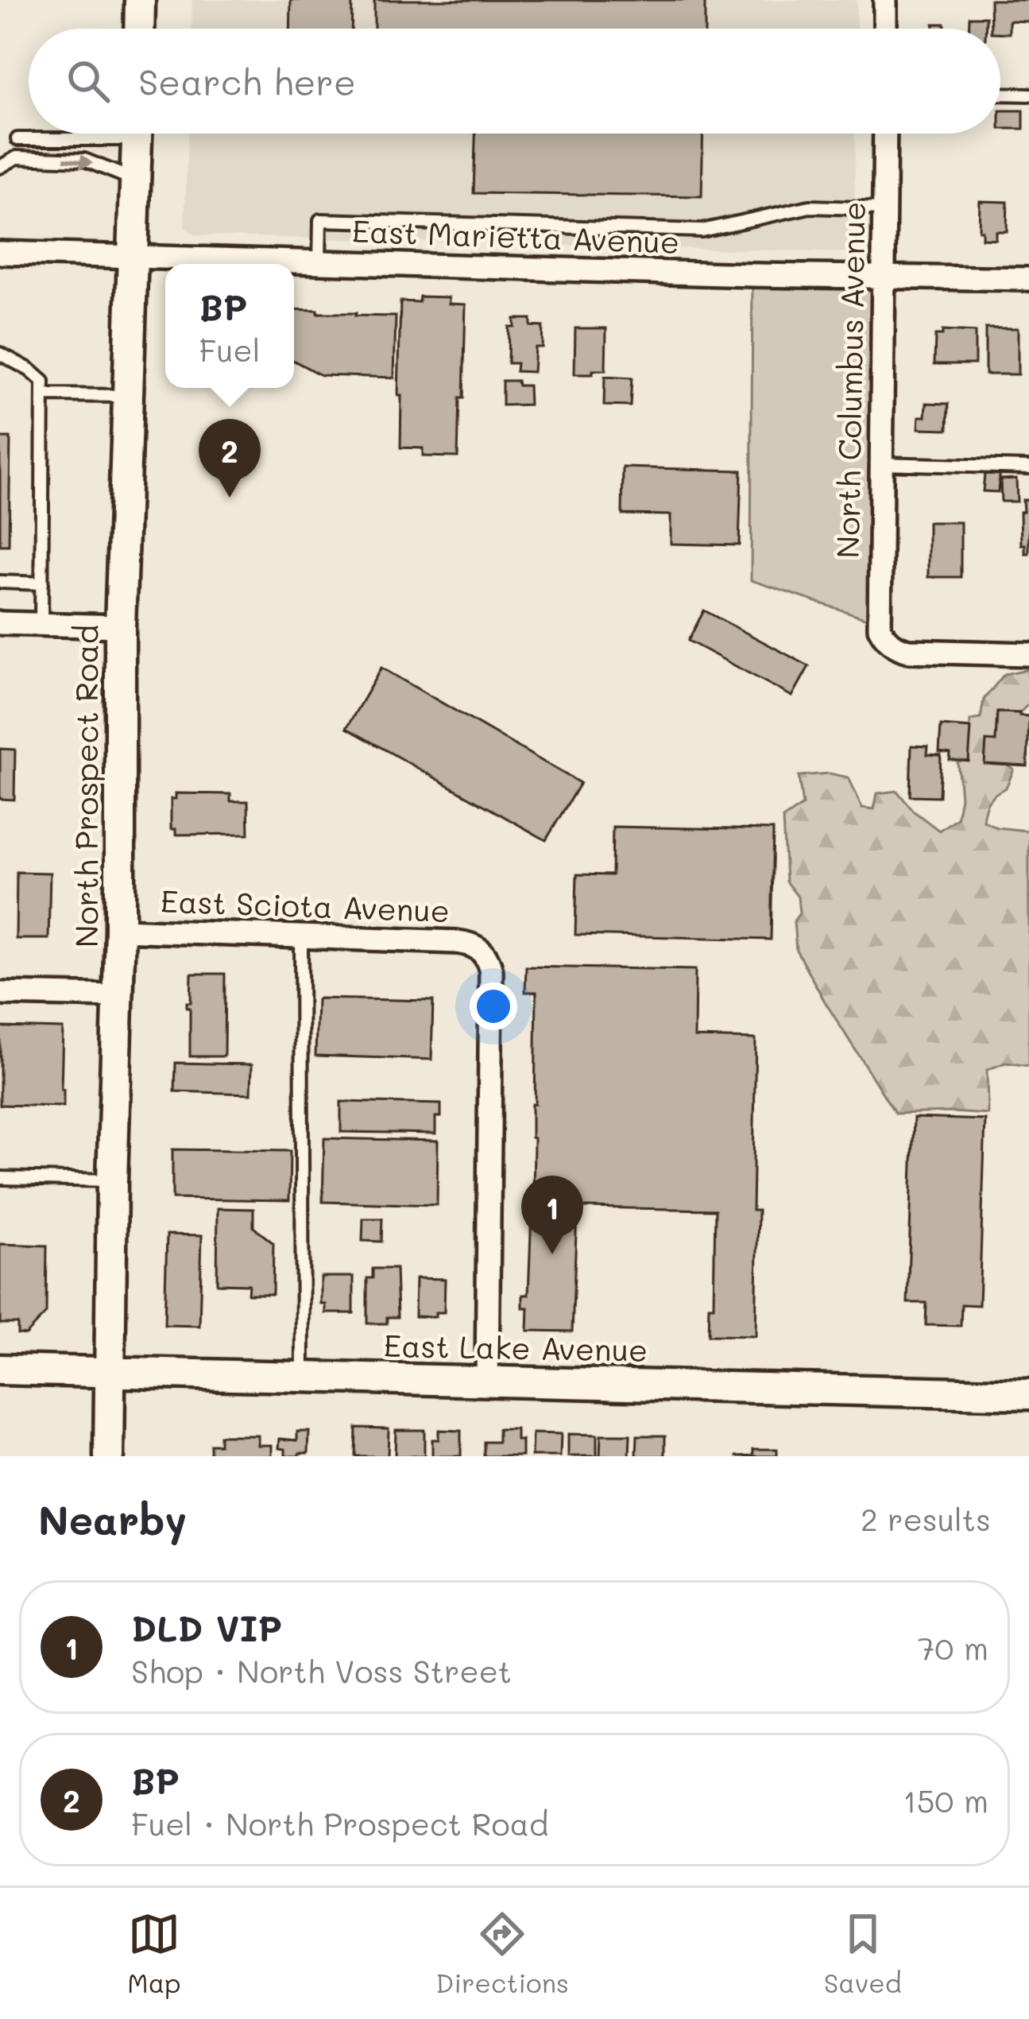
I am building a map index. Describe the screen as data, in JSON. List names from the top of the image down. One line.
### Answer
{"streets":{"main road":["North Prospect Road","East Lake Avenue"],"street":["East Marietta Avenue","North Columbus Avenue","East Sciota Avenue"]},"crossings":[["East Marietta Avenue","North Columbus Avenue"],["East Marietta Avenue","North Prospect Road"],["North Prospect Road","East Sciota Avenue"],["North Prospect Road","East Lake Avenue"],["East Sciota Avenue","East Lake Avenue"]],"page":{"search":"Search here","popup":["BP","Fuel"],"pins":["2","1"],"heading":["Nearby","2 results"],"list":[{"mark":"1","name":"DLD VIP","note":"Shop · North Voss Street","value":"70 m"},{"mark":"2","name":"BP","note":"Fuel · North Prospect Road","value":"150 m"}],"nav":["Map","Directions","Saved"]}}
